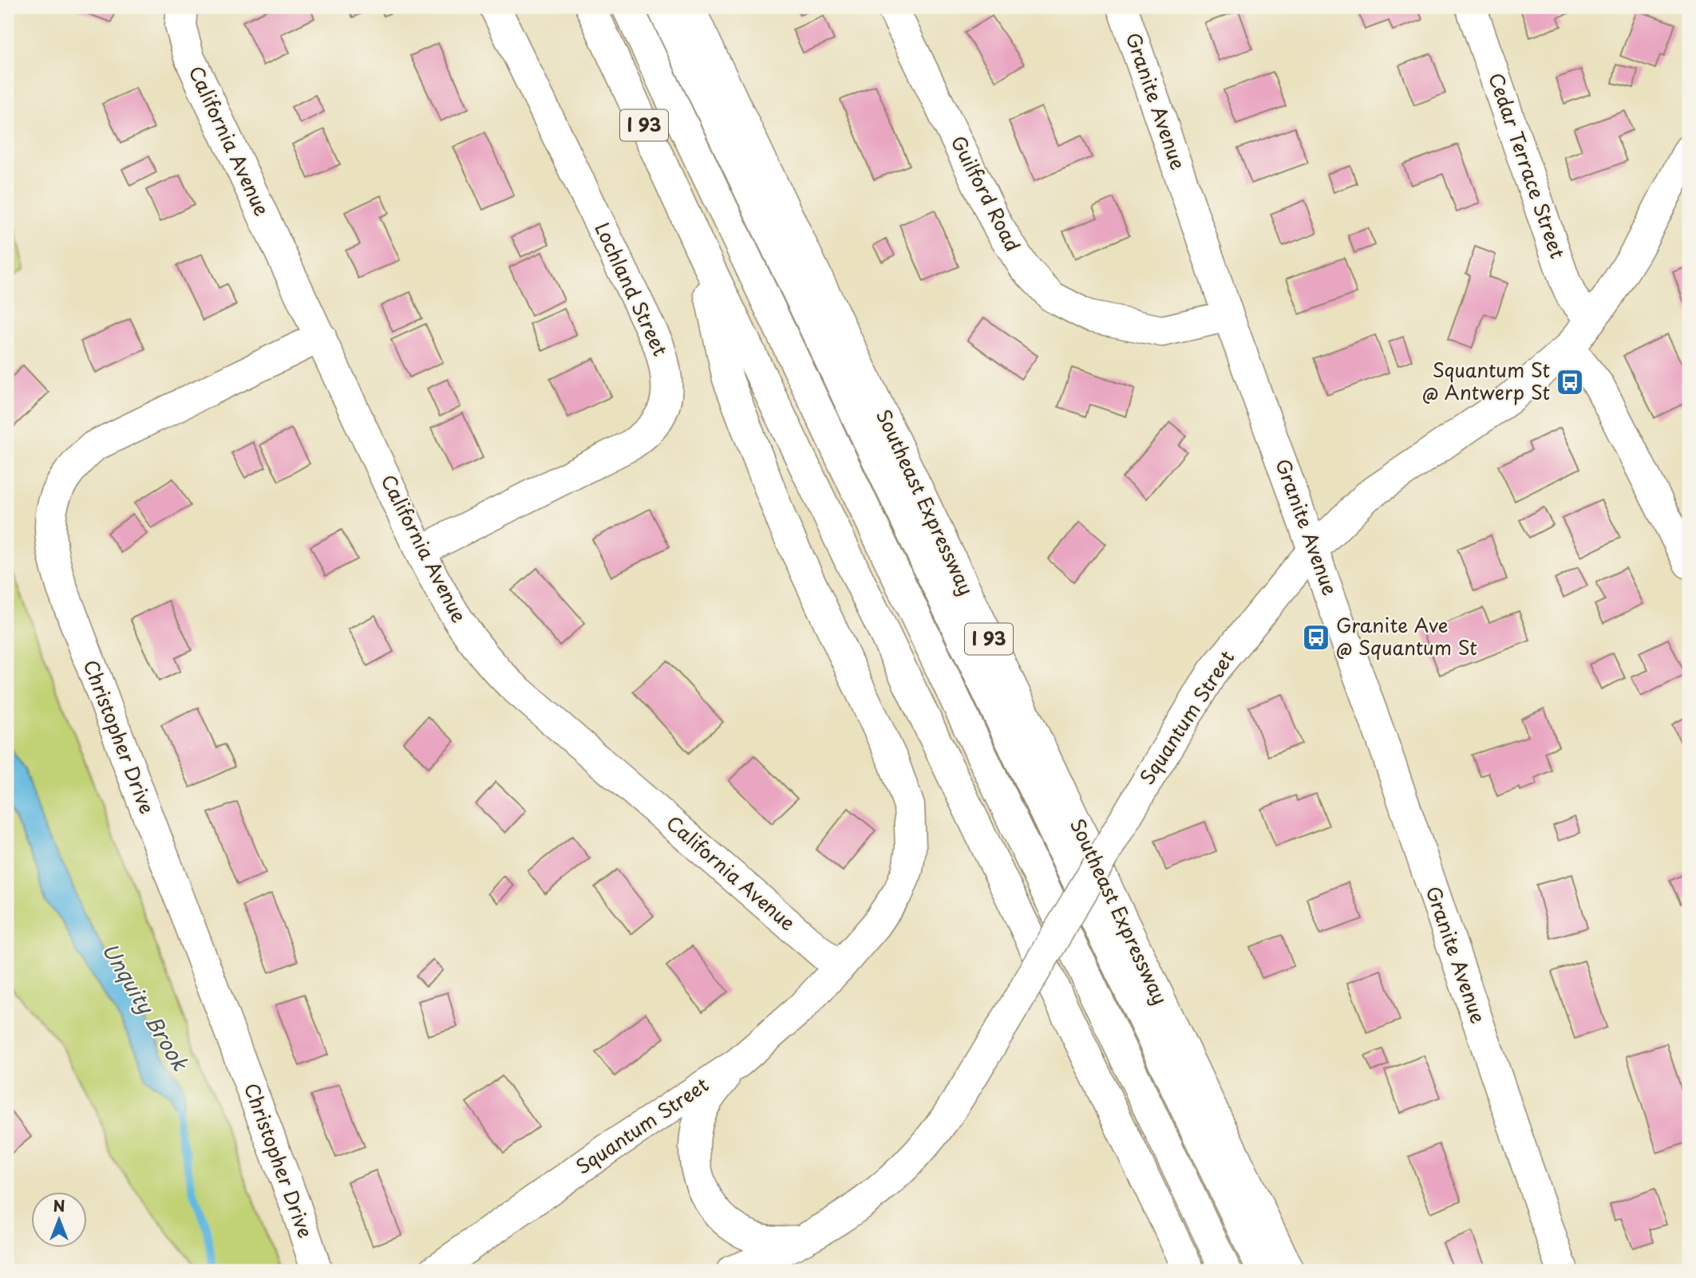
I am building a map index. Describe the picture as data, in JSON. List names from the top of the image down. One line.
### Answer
{"streets":{"main road":["Granite Avenue","I 93","California Avenue","Cedar Terrace Street","Guilford Road","Lochland Street","Southeast Expressway","Squantum Street","Christopher Drive"]},"crossings":[["Granite Avenue","Guilford Road"],["Granite Avenue","Squantum Street"],["I 93","Squantum Street"],["California Avenue","Lochland Street"],["California Avenue","Squantum Street"],["California Avenue","Christopher Drive"],["Cedar Terrace Street","Squantum Street"]],"water":["Unquity Brook"],"places":{"bus stop":["Squantum St @ Antwerp St","Granite Ave @ Squantum St"]},"north":"top"}
